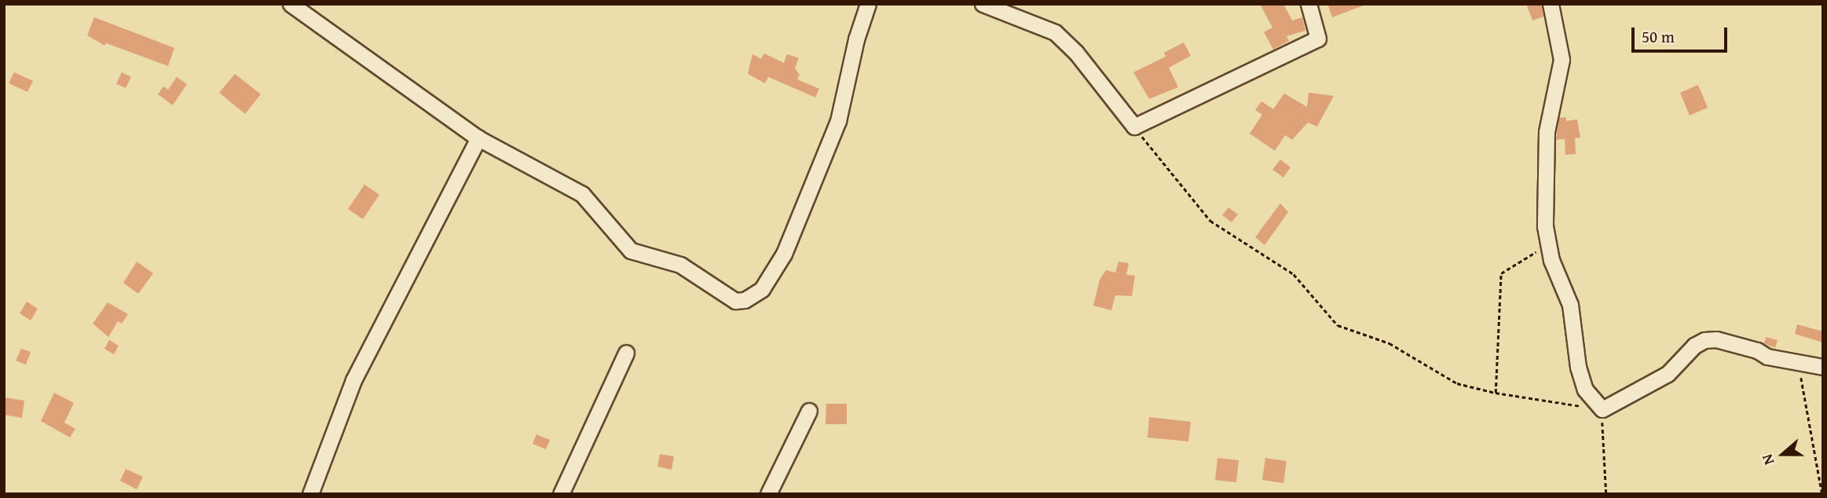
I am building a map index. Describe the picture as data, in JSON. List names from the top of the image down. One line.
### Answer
{"scale_bar":"50 m","north":"left"}
